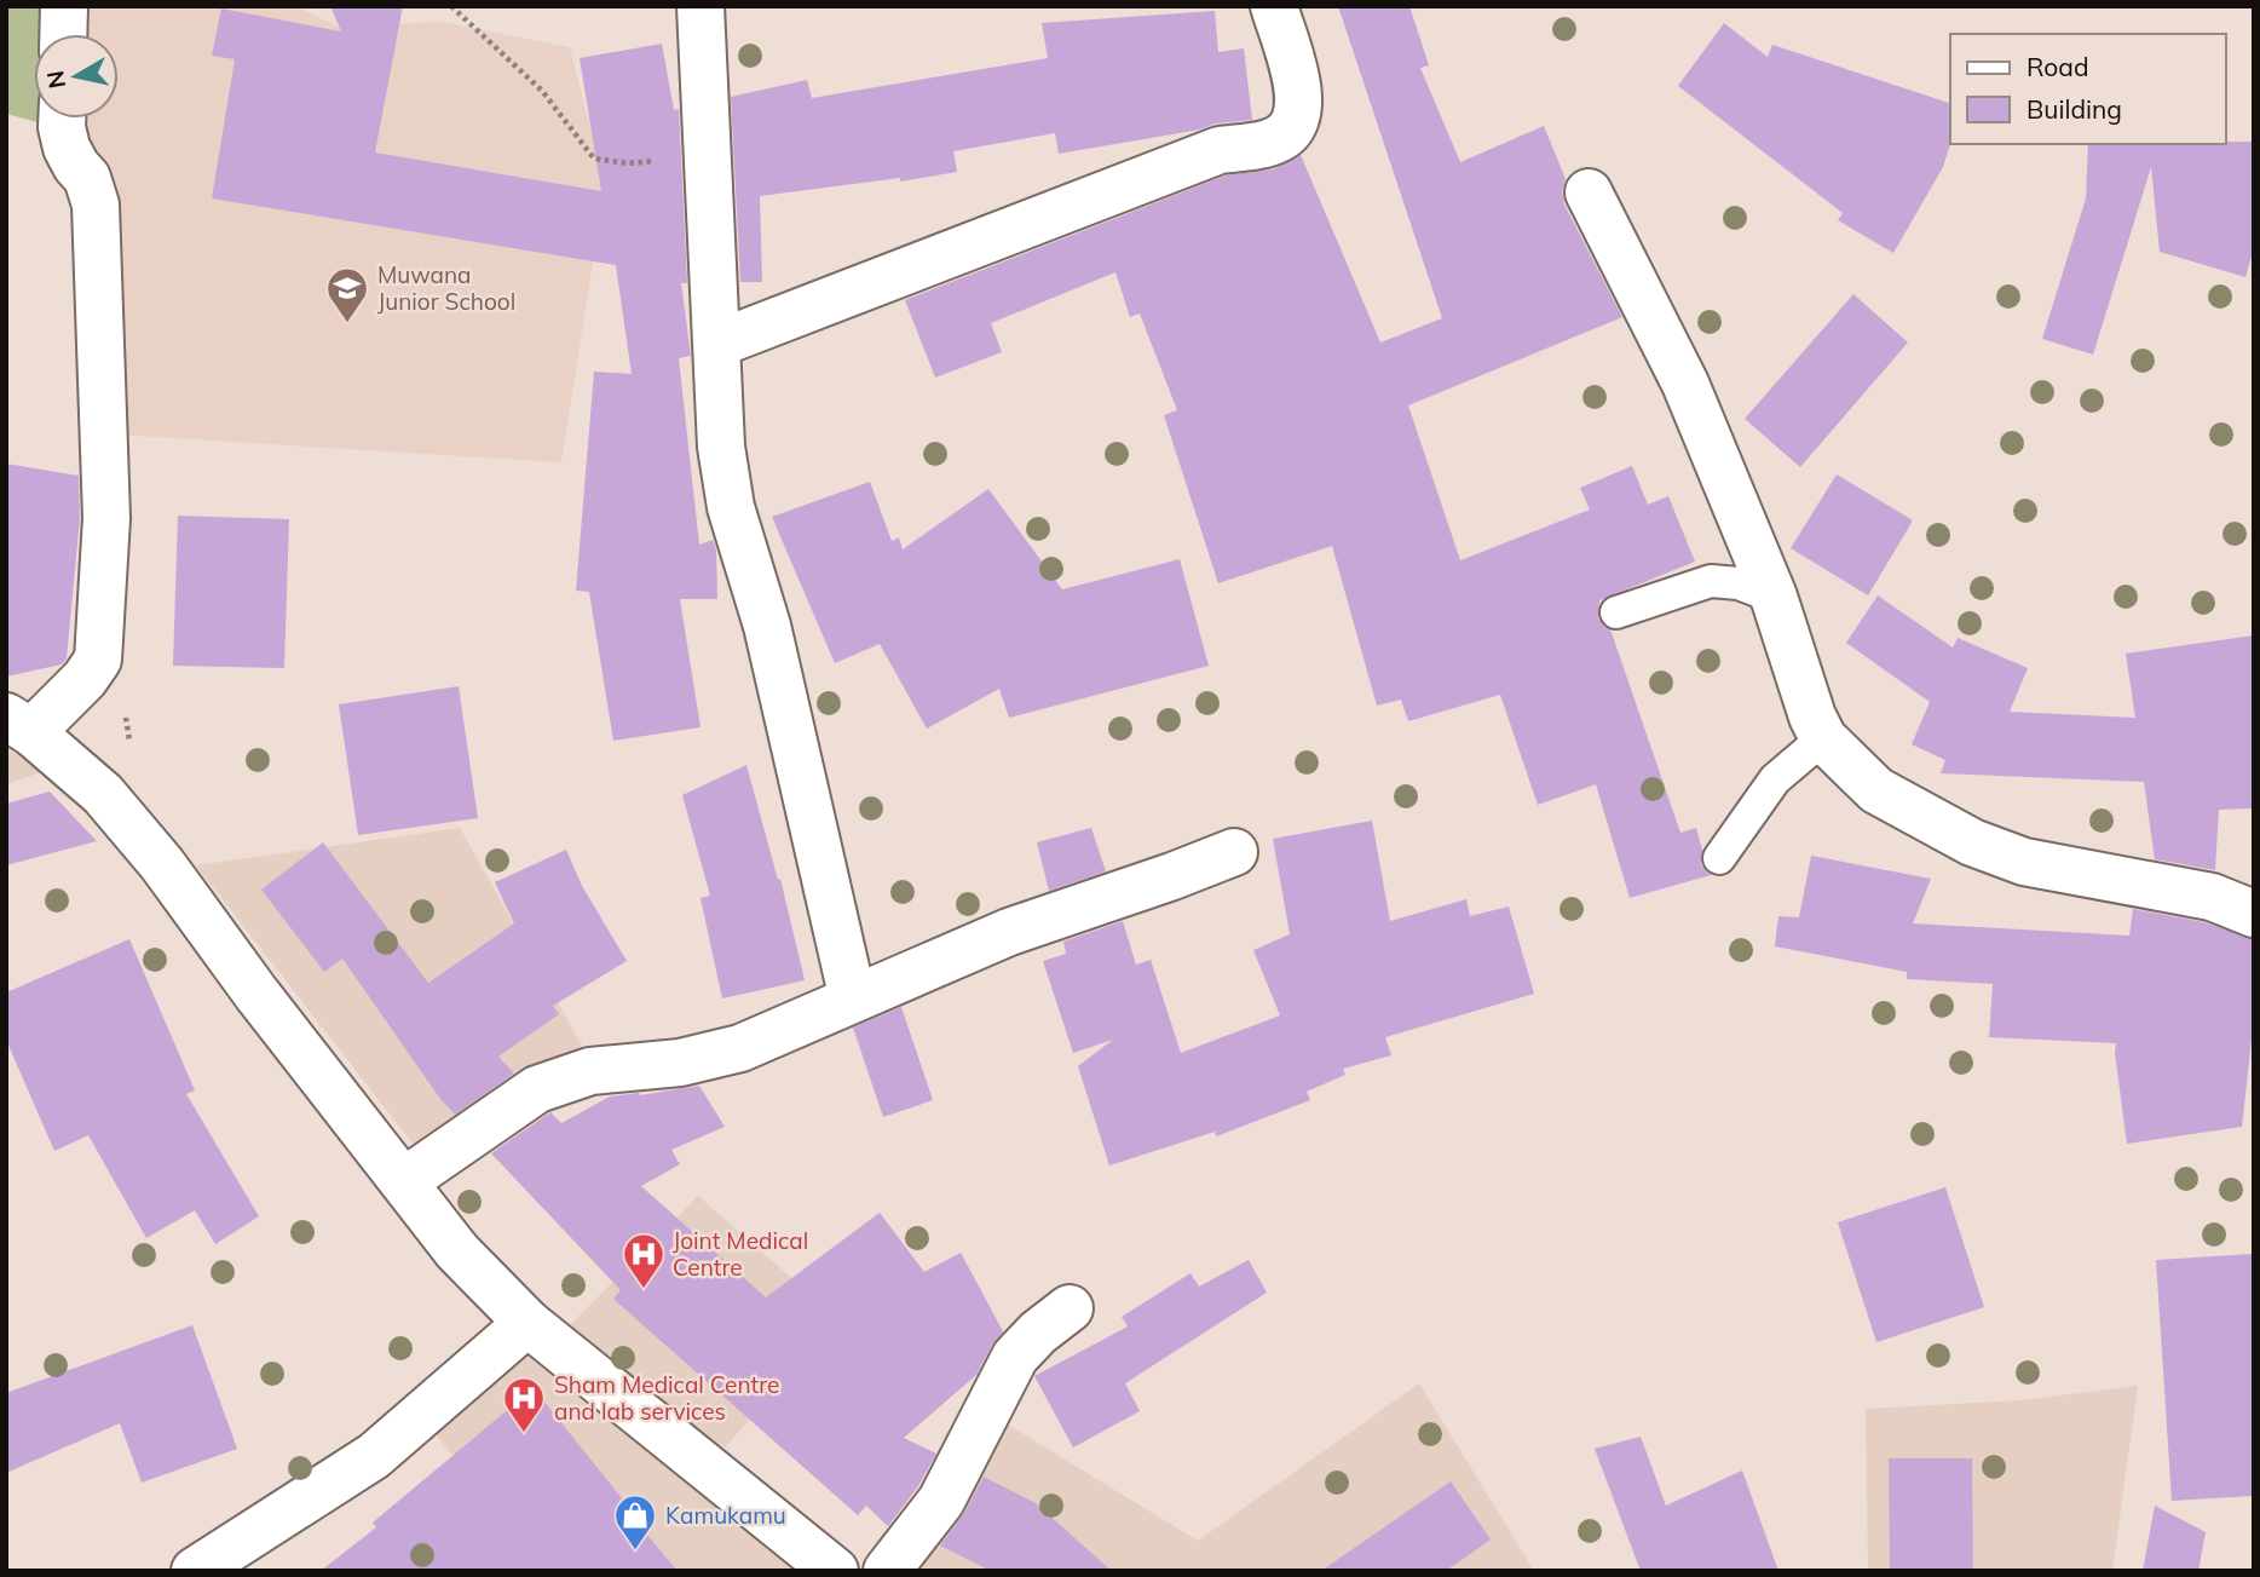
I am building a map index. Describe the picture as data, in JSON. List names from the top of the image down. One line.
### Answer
{"places":{"school or university":["Muwana Junior School"],"hospital":["Joint Medical Centre","Sham Medical Centre and lab services"],"shop":["Kamukamu"]},"legend":["Road","Building"],"north":"left"}
